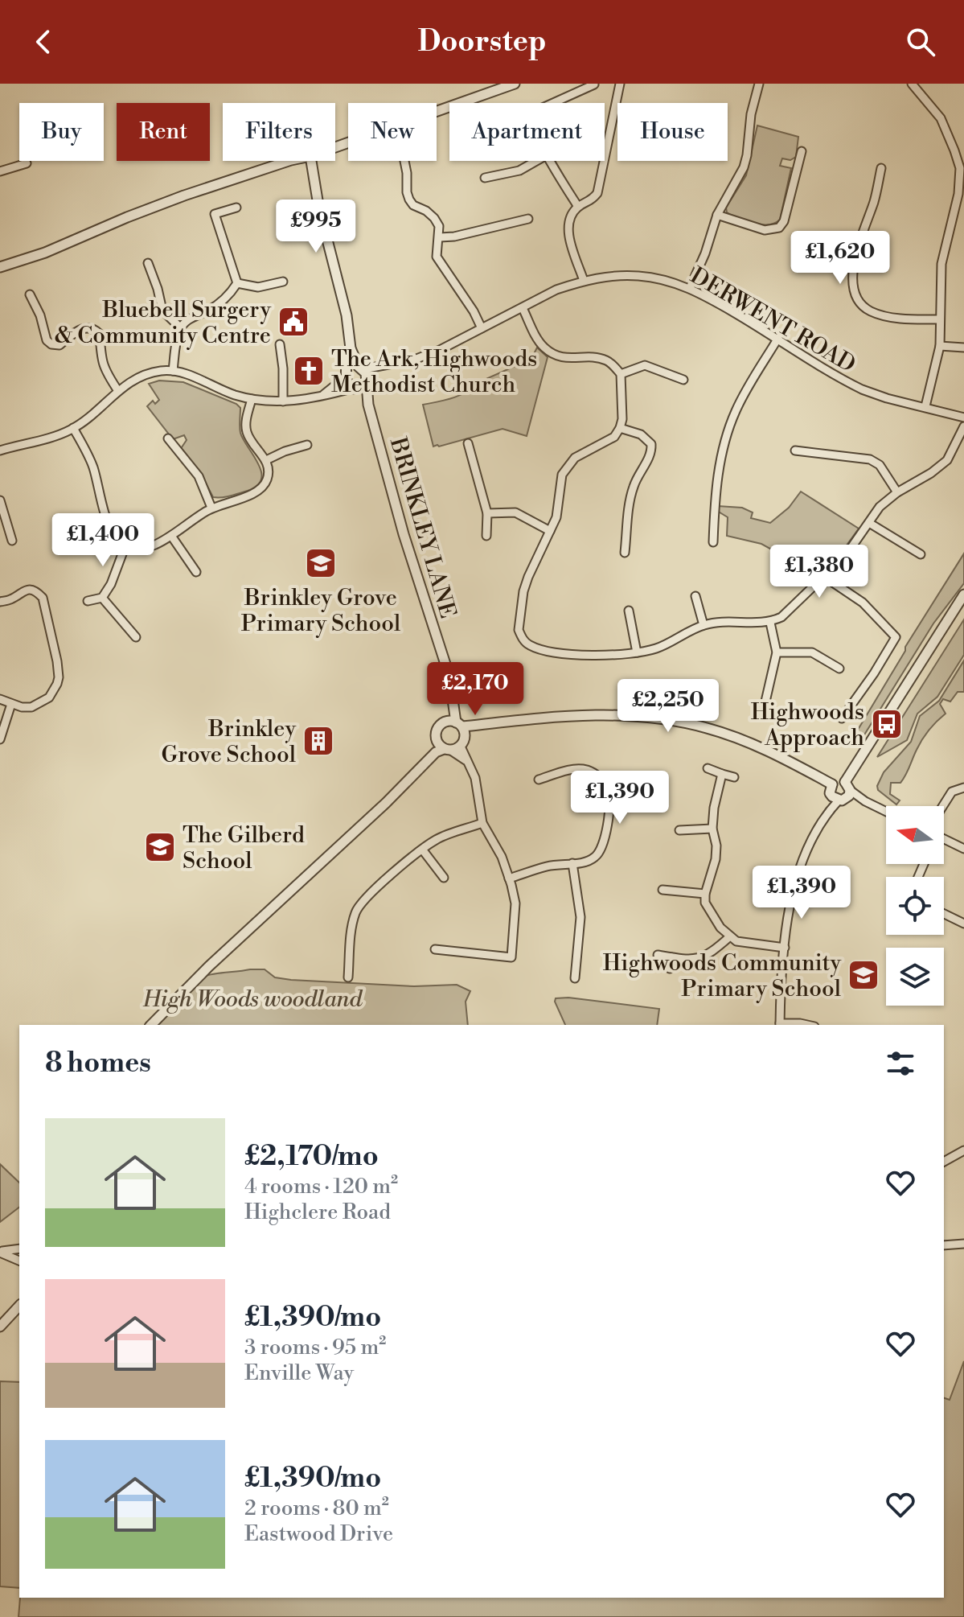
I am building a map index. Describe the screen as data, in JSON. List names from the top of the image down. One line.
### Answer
{"streets":{"street":["DERWENT ROAD","BRINKLEY LANE"]},"crossings":[["DERWENT ROAD","BRINKLEY LANE"]],"parks":["High Woods woodland"],"places":{"public building":["Bluebell Surgery & Community Centre"],"church":["The Ark, Highwoods Methodist Church"],"school or university":["Brinkley Grove Primary School","The Gilberd School","Highwoods Community Primary School"],"bus stop":["Highwoods Approach"],"building":["Brinkley Grove School"]},"north":"left","page":{"header":"Doorstep","chip":["Buy","Rent","Filters","New","Apartment","House"],"price":["£995","£1,620","£1,400","£1,380","£2,170","£2,250","£1,390","£1,390"],"heading":"8 homes","list":[{"name":"£2,170/mo","note":"4 rooms · 120 m² · Highclere Road"},{"name":"£1,390/mo","note":"3 rooms · 95 m² · Enville Way"},{"name":"£1,390/mo","note":"2 rooms · 80 m² · Eastwood Drive"}]}}
